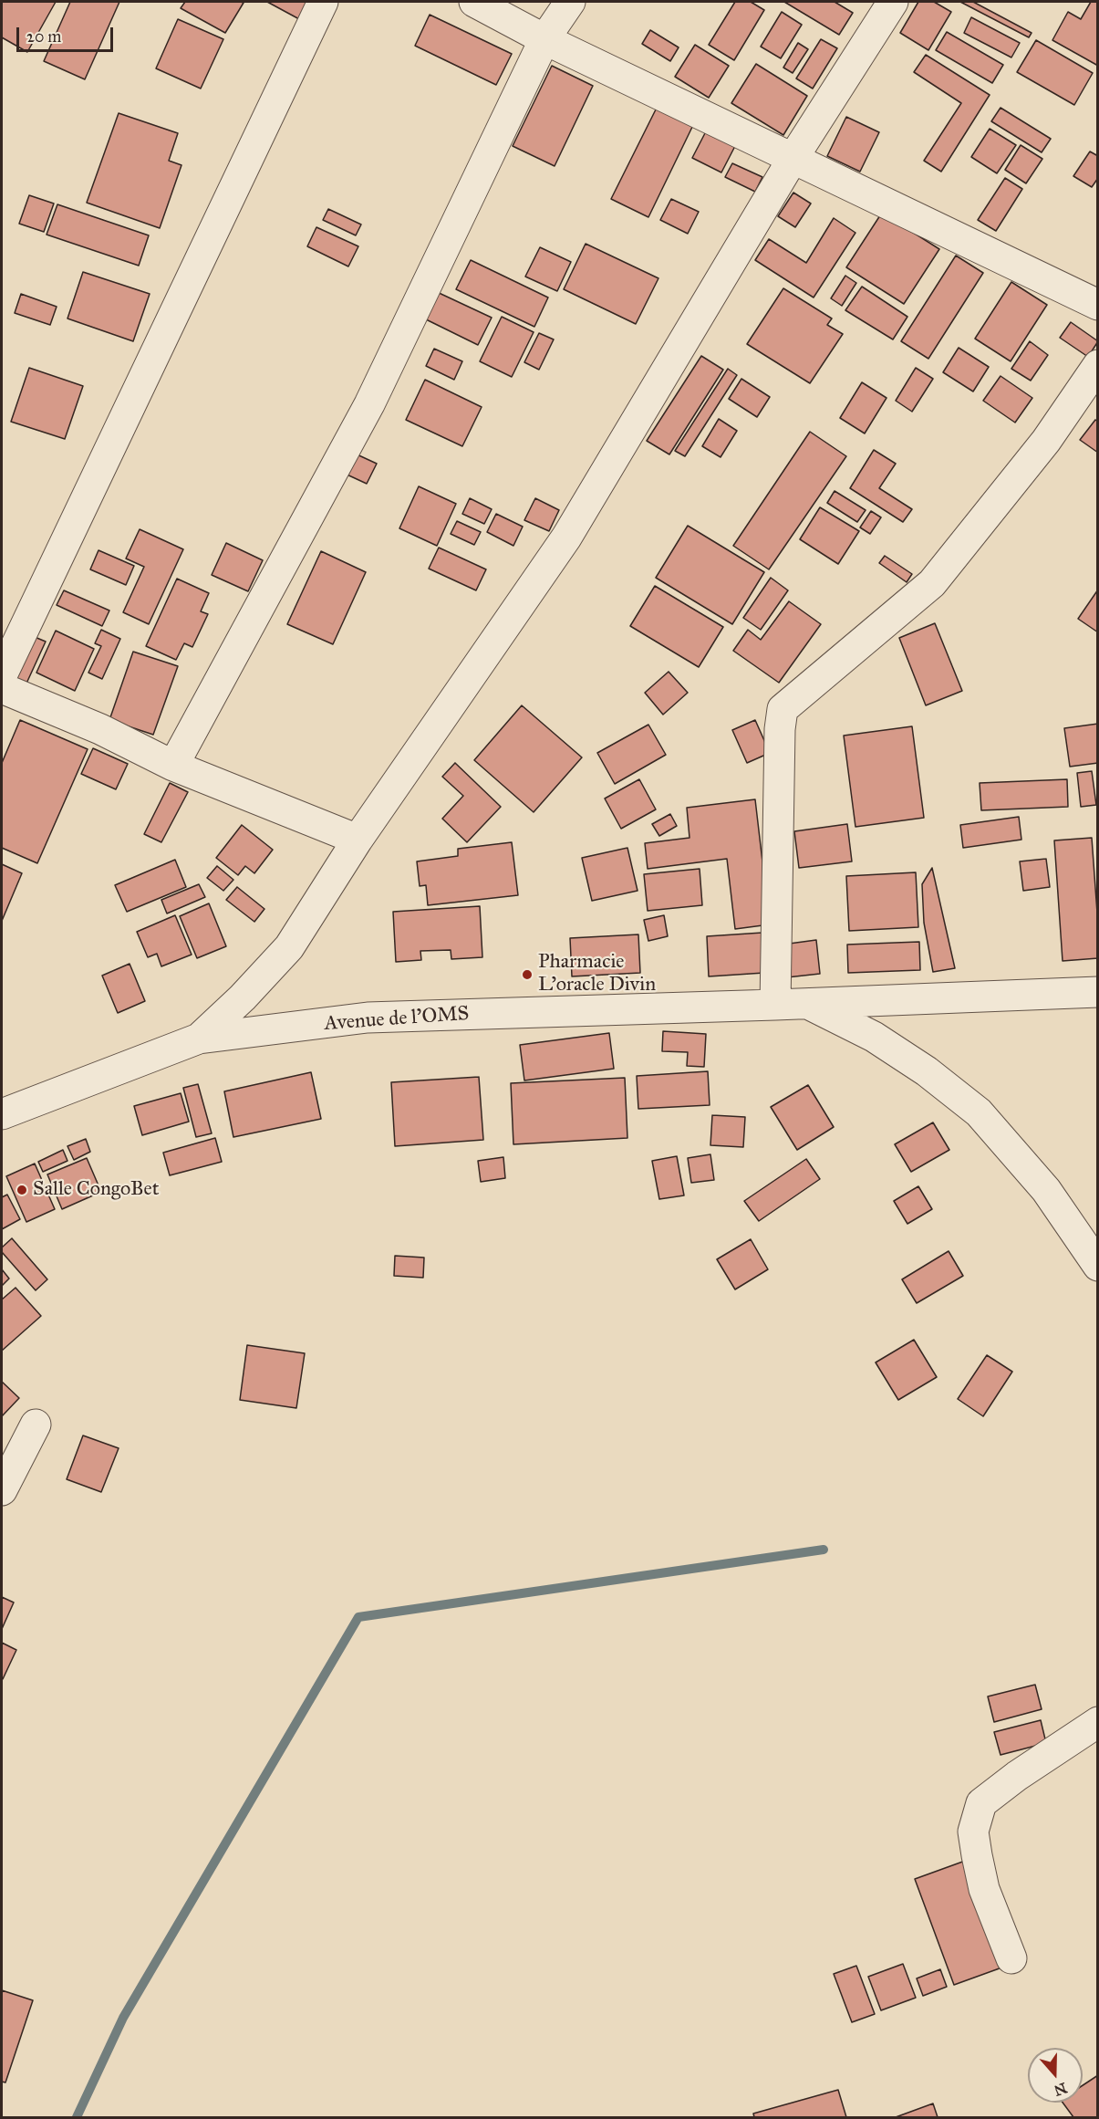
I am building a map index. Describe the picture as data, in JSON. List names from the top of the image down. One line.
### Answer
{"streets":{"street":["Avenue de l'OMS"]},"places":["Pharmacie L'oracle Divin","Salle CongoBet"],"scale_bar":"20 m","north":"bottom"}
